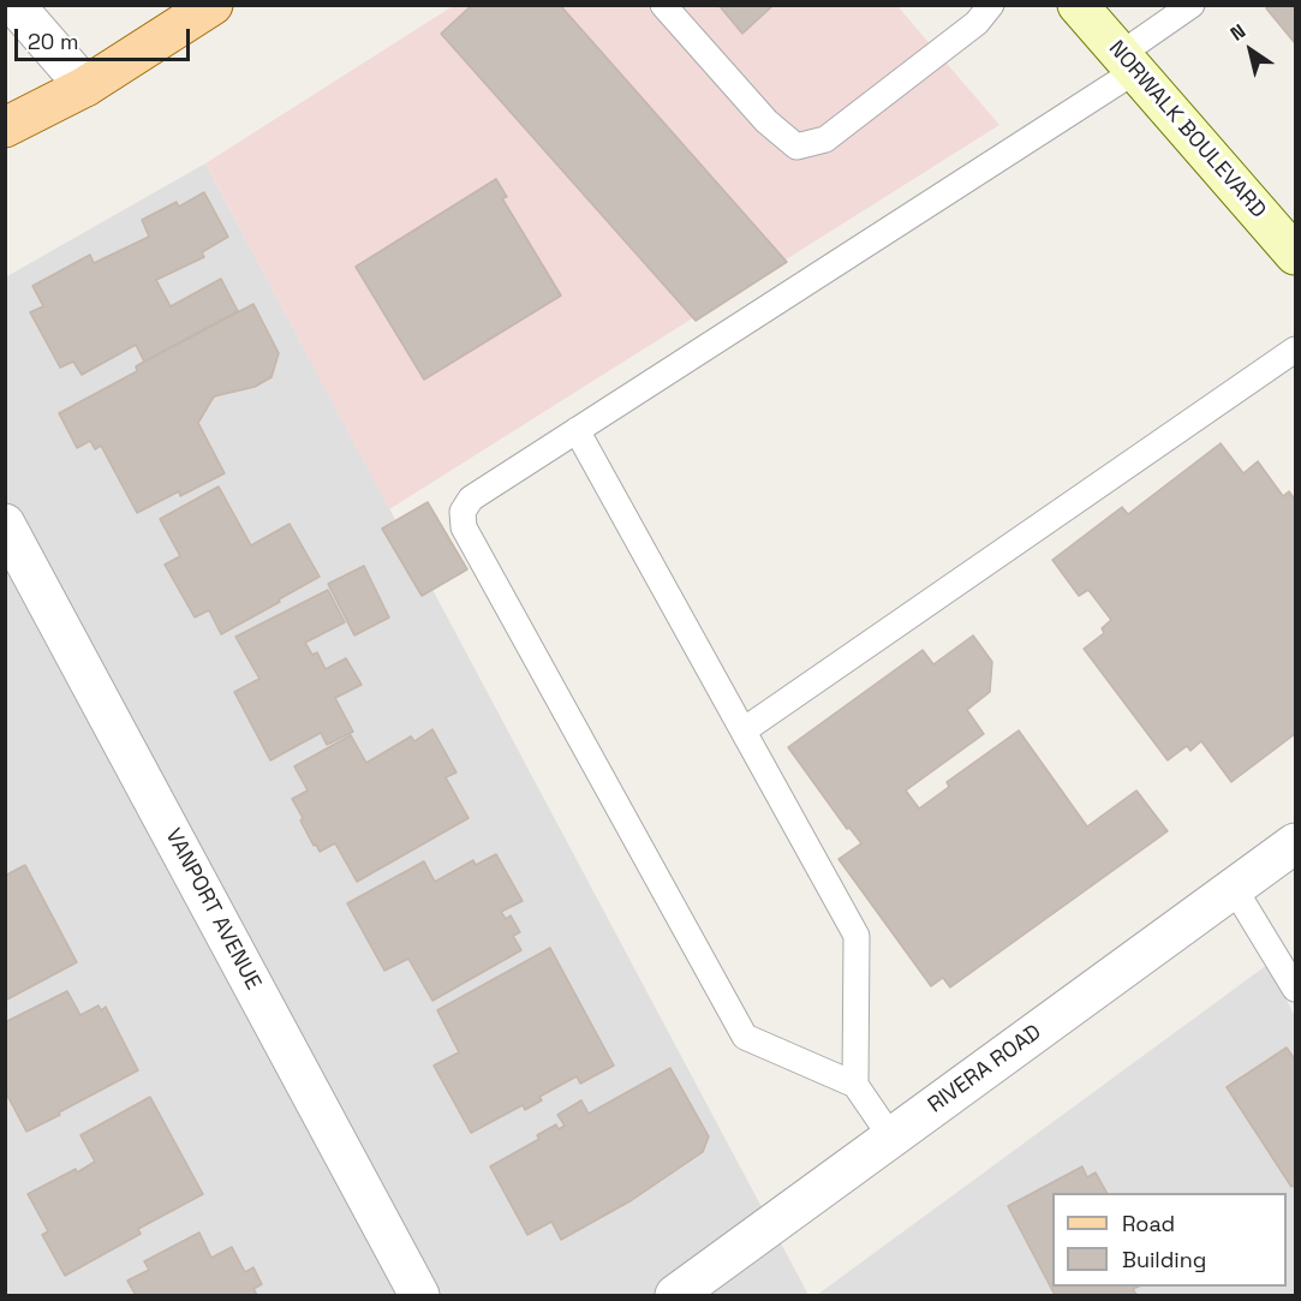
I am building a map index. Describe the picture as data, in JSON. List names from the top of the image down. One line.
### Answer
{"streets":{"main road":["NORWALK BOULEVARD"],"street":["VANPORT AVENUE","RIVERA ROAD"]},"legend":["Road","Building"],"scale_bar":"20 m","north":"top left"}
